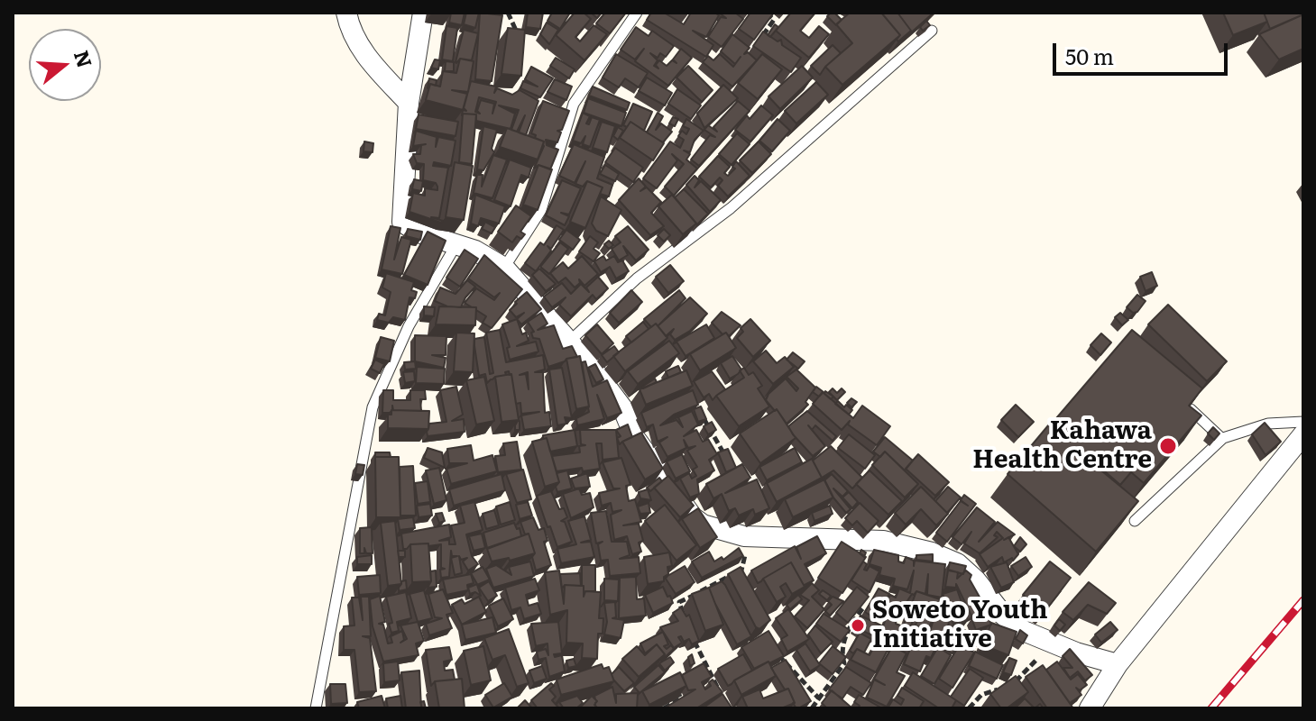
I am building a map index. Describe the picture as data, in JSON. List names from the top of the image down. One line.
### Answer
{"places":["Kahawa Health Centre","Soweto Youth Initiative"],"scale_bar":"50 m","north":"right"}
